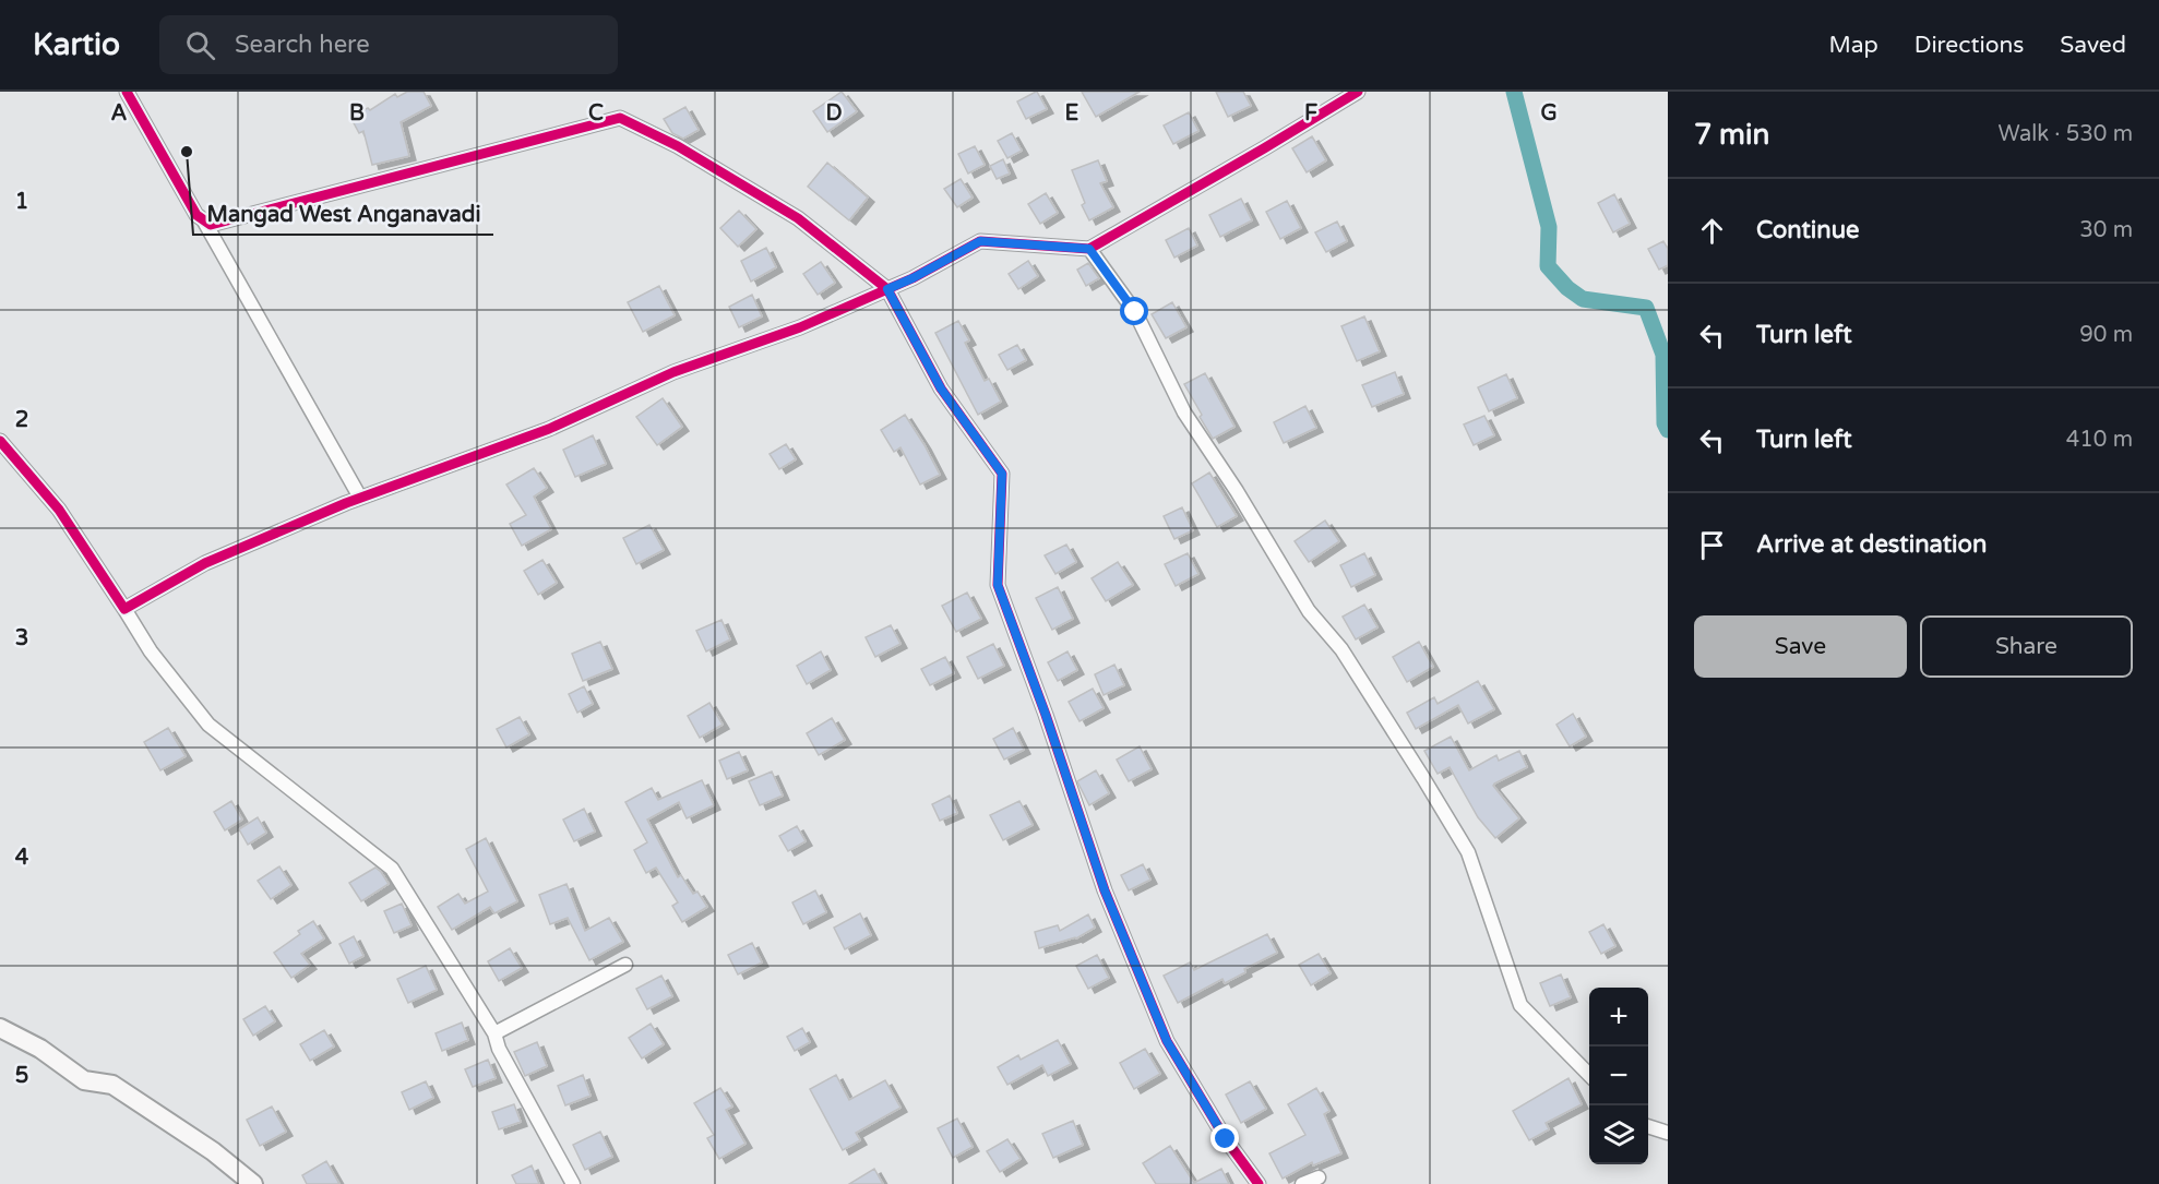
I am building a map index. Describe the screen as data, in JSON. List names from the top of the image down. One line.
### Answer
{"places":["Mangad West Anganavadi"],"page":{"header":"Kartio","search":"Search here","nav":["Map","Directions","Saved"],"heading":["7 min","Walk · 530 m"],"list":[["Continue","30 m"],["Turn left","90 m"],["Turn left","410 m"],"Arrive at destination"],"buttons":["Save","Share"],"map_buttons":["+","−"]},"grid":{"columns":["A","B","C","D","E","F","G"],"rows":["1","2","3","4","5"]}}
